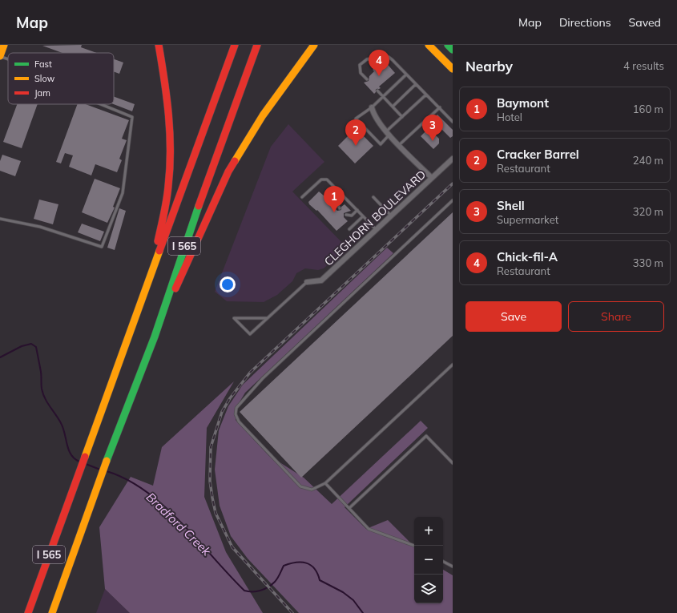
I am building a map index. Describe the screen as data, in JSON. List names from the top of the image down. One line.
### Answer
{"streets":{"main road":["I 565"],"street":["CLEGHORN BOULEVARD"]},"water":["Bradford Creek"],"legend":["Fast","Slow","Jam"],"page":{"header":"Map","nav":["Map","Directions","Saved"],"heading":["Nearby","4 results"],"pins":["4","3","2","1"],"list":[{"mark":"1","name":"Baymont","note":"Hotel","value":"160 m"},{"mark":"2","name":"Cracker Barrel","note":"Restaurant","value":"240 m"},{"mark":"3","name":"Shell","note":"Supermarket","value":"320 m"},{"mark":"4","name":"Chick-fil-A","note":"Restaurant","value":"330 m"}],"buttons":["Save","Share"],"map_buttons":["+","−"]}}
